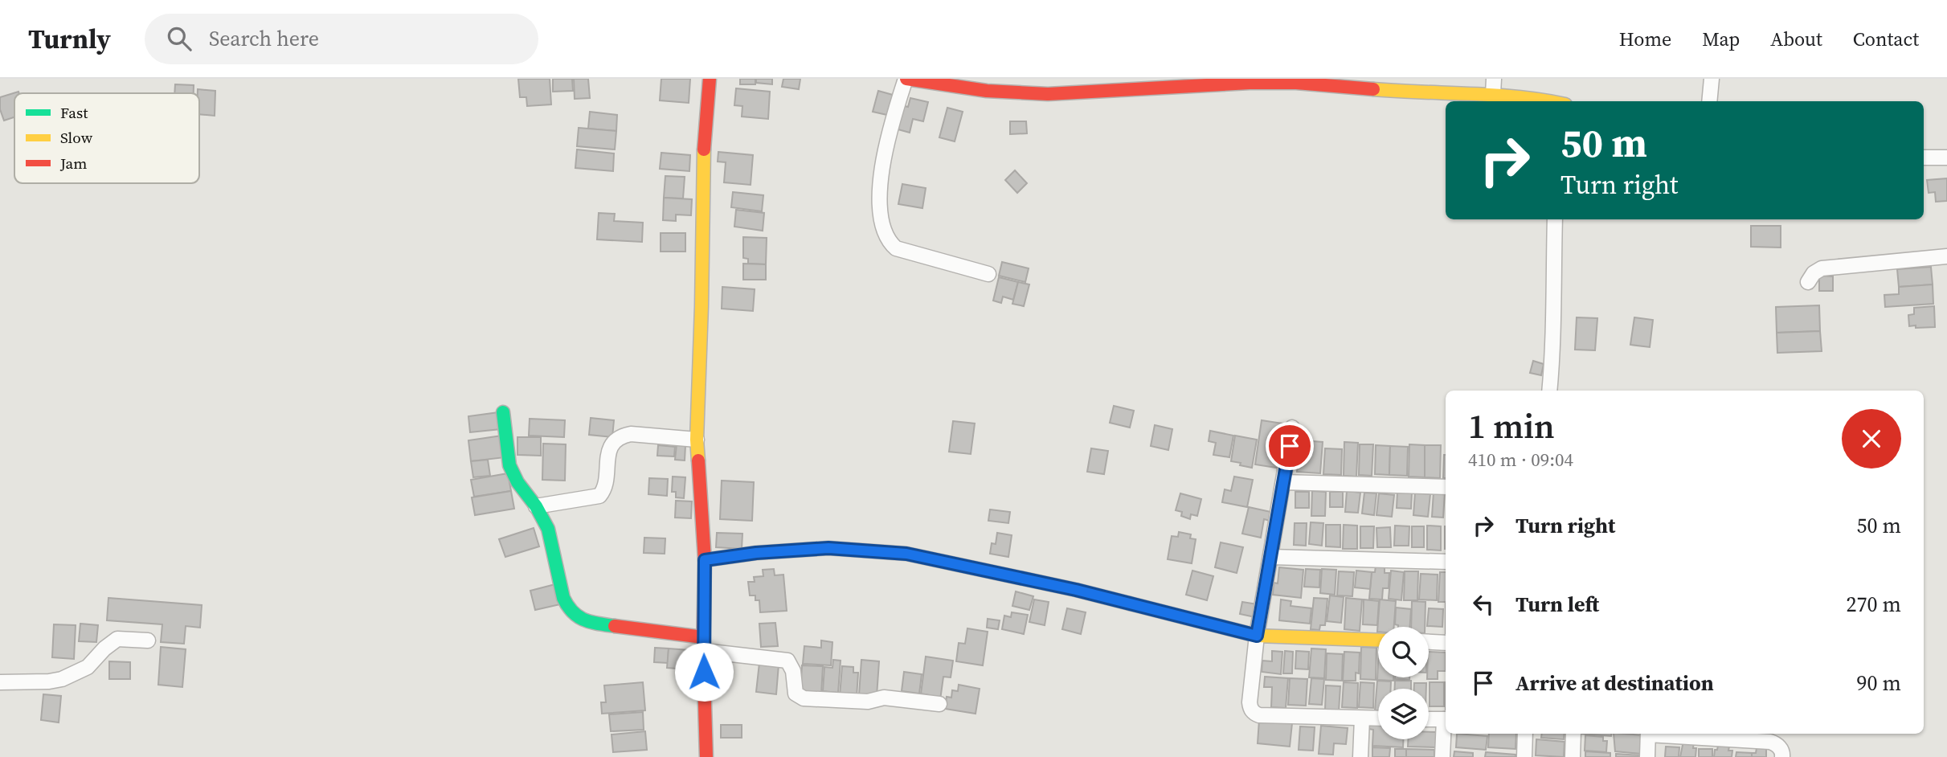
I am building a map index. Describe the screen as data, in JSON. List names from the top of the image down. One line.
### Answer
{"legend":["Fast","Slow","Jam"],"page":{"header":"Turnly","search":"Search here","nav":["Home","Map","About","Contact"],"turn":["50 m","Turn right"],"heading":["1 min","410 m · 09:04"],"list":[{"name":"Turn right","value":"50 m"},{"name":"Turn left","value":"270 m"},{"name":"Arrive at destination","value":"90 m"}]}}
